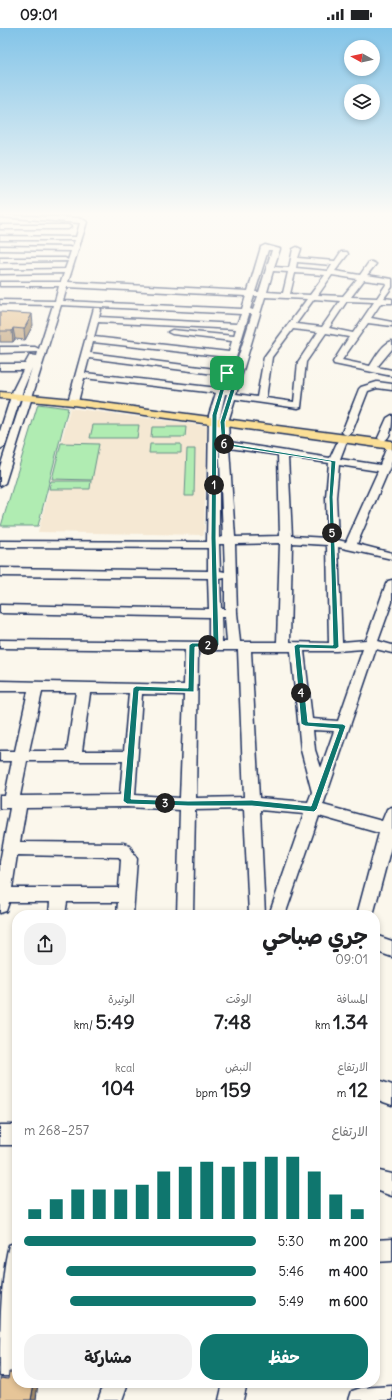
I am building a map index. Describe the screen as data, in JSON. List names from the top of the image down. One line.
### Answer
{"north":"left","page":{"status":"09:01","pins":["6","1","5","2","4","3"],"heading":["جري صباحي","09:01"],"stats":[["المسافة","1.34 km"],["الوقت","7:48"],["الوتيرة","5:49 /km"],["الارتفاع","12 m"],["النبض","159 bpm"],["kcal","104"]],"chart":["الارتفاع","257–268 m"],"list":[{"name":"200 m","note":"5:30"},{"name":"400 m","note":"5:46"},{"name":"600 m","note":"5:49"}],"buttons":["حفظ","مشاركة"]}}
